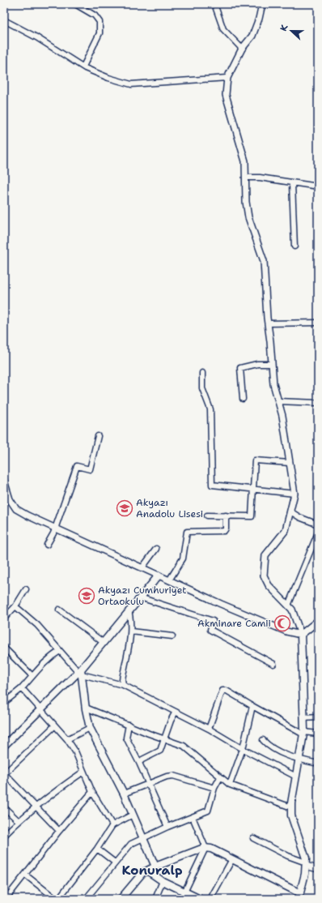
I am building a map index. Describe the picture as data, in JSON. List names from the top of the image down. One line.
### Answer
{"districts":["Konuralp"],"places":{"school or university":["Akyazı Anadolu Lisesi","Akyazı Cumhuriyet Ortaokulu"],"mosque":["Akminare Camii"]},"north":"left"}
